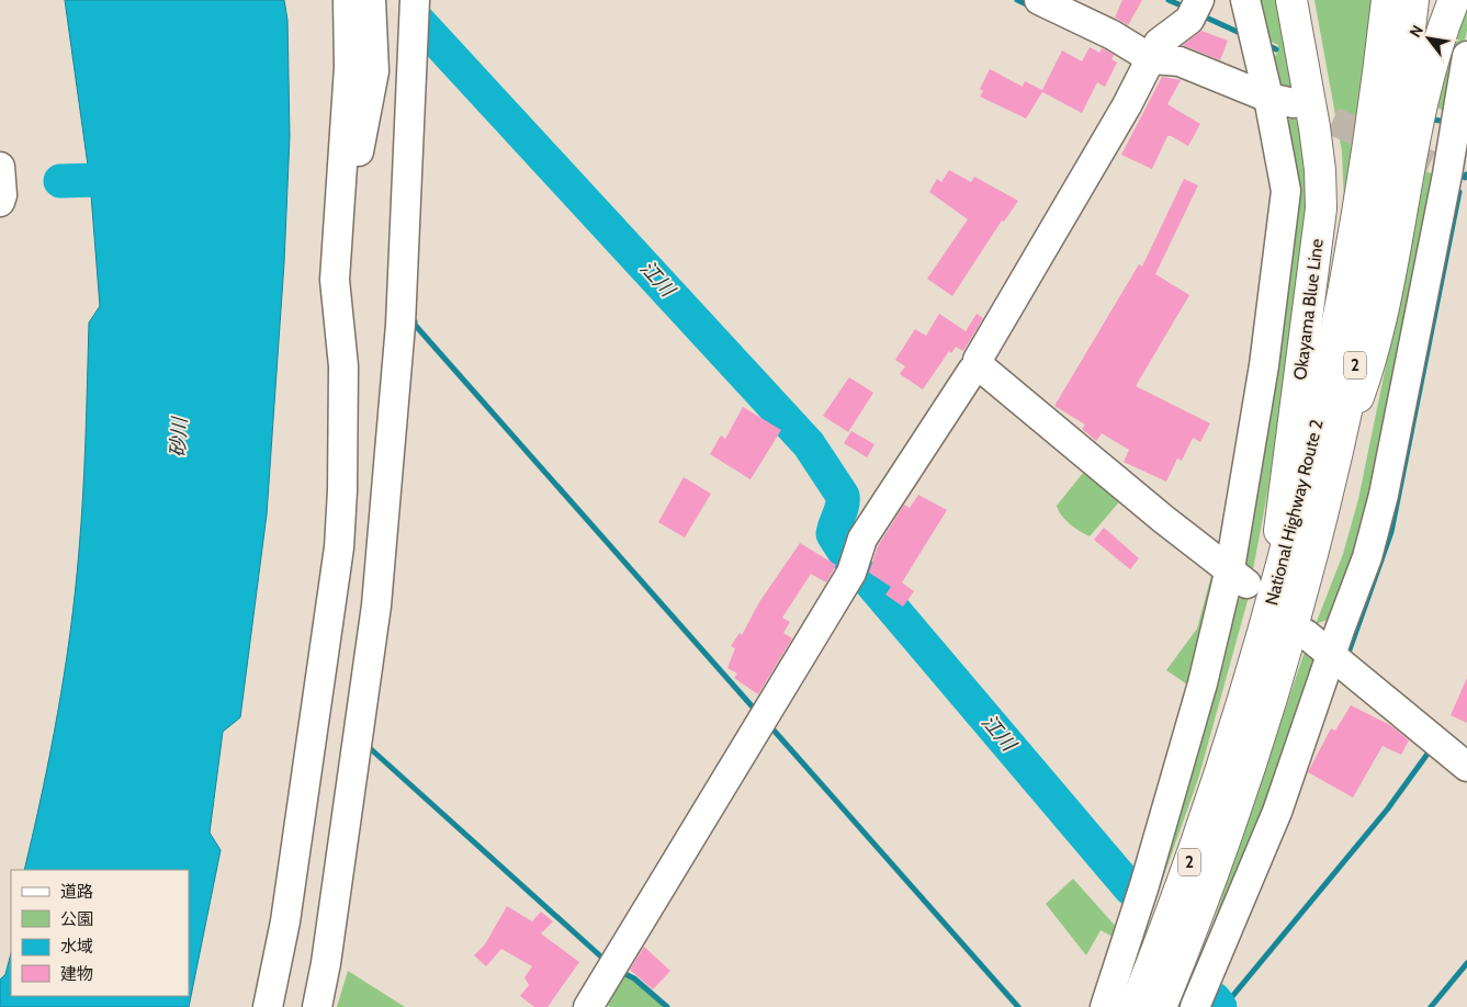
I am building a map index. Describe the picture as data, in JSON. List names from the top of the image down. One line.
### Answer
{"streets":{"main road":["Okayama Blue Line","2","National Highway Route 2"]},"crossings":[["Okayama Blue Line","National Highway Route 2"]],"water":["江川","砂川"],"legend":["道路","公園","水域","建物"],"north":"top left"}
